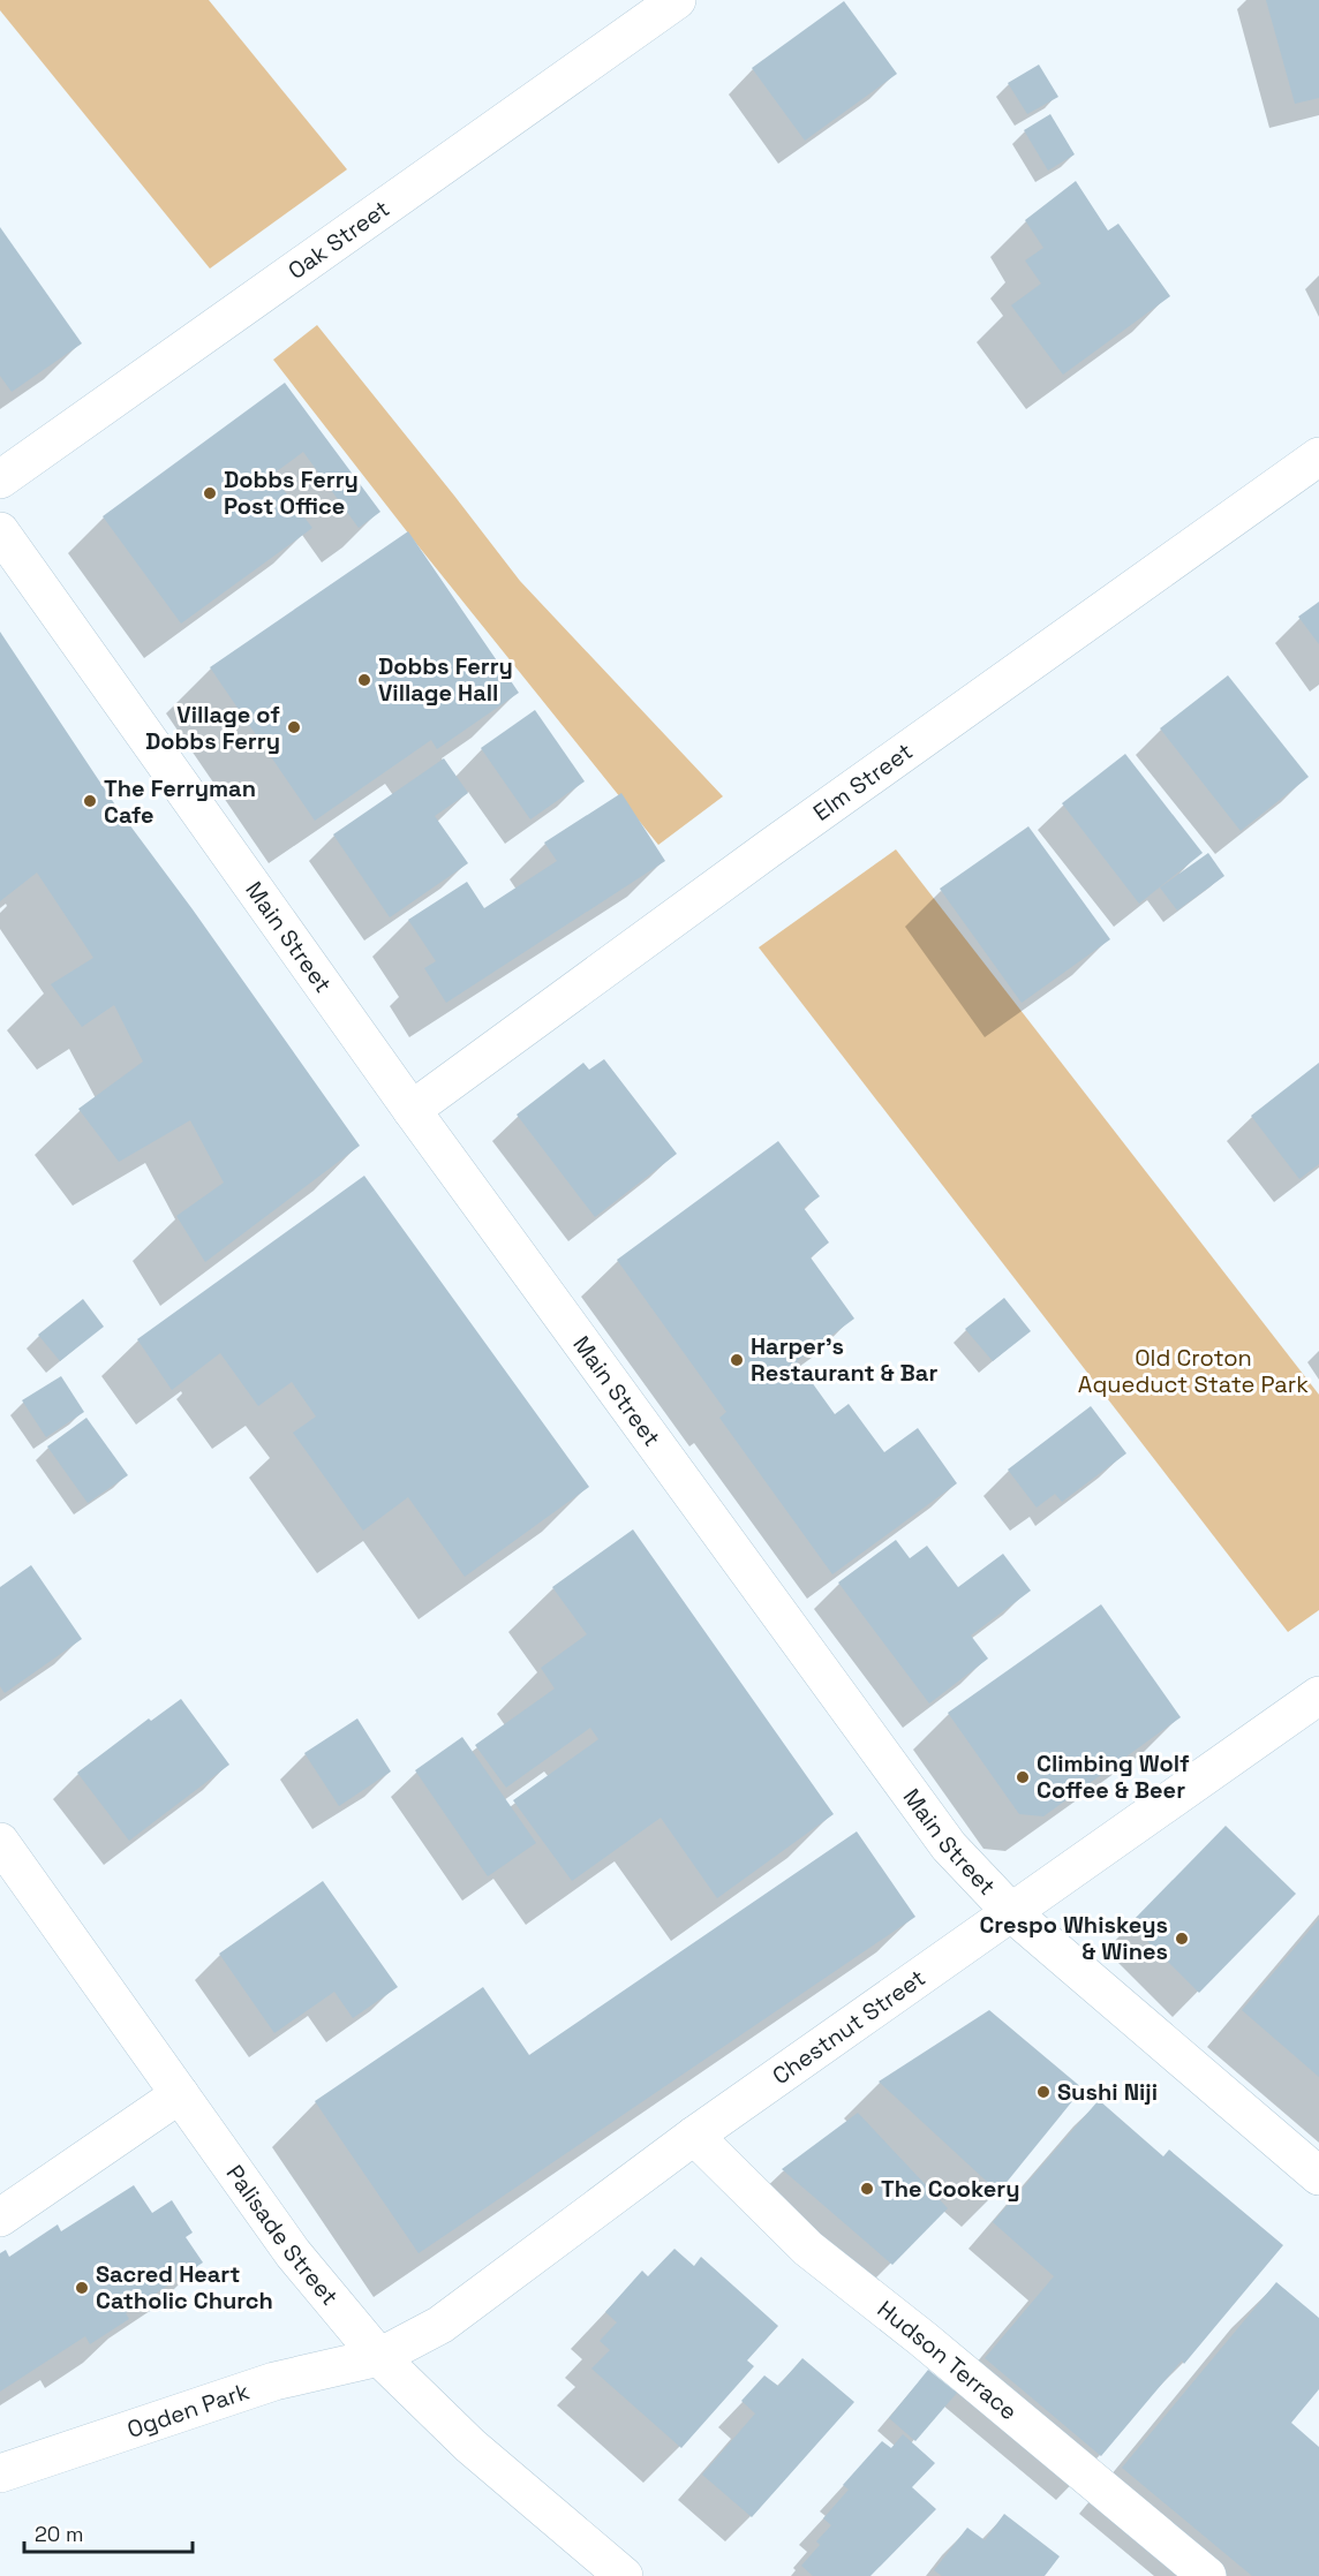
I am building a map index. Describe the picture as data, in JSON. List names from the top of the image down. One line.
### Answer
{"streets":{"street":["Oak Street","Elm Street","Main Street","Chestnut Street","Palisade Street","Hudson Terrace","Ogden Park"]},"crossings":[["Elm Street","Main Street"],["Main Street","Chestnut Street"],["Chestnut Street","Palisade Street"],["Chestnut Street","Hudson Terrace"],["Chestnut Street","Ogden Park"],["Palisade Street","Ogden Park"]],"parks":["Old Croton Aqueduct State Park"],"places":["Dobbs Ferry Post Office","Dobbs Ferry Village Hall","Village of Dobbs Ferry","The Ferryman Cafe","Harper's Restaurant & Bar","Climbing Wolf Coffee & Beer","Crespo Whiskeys & Wines","Sushi Niji","The Cookery","Sacred Heart Catholic Church"],"scale_bar":"20 m"}
